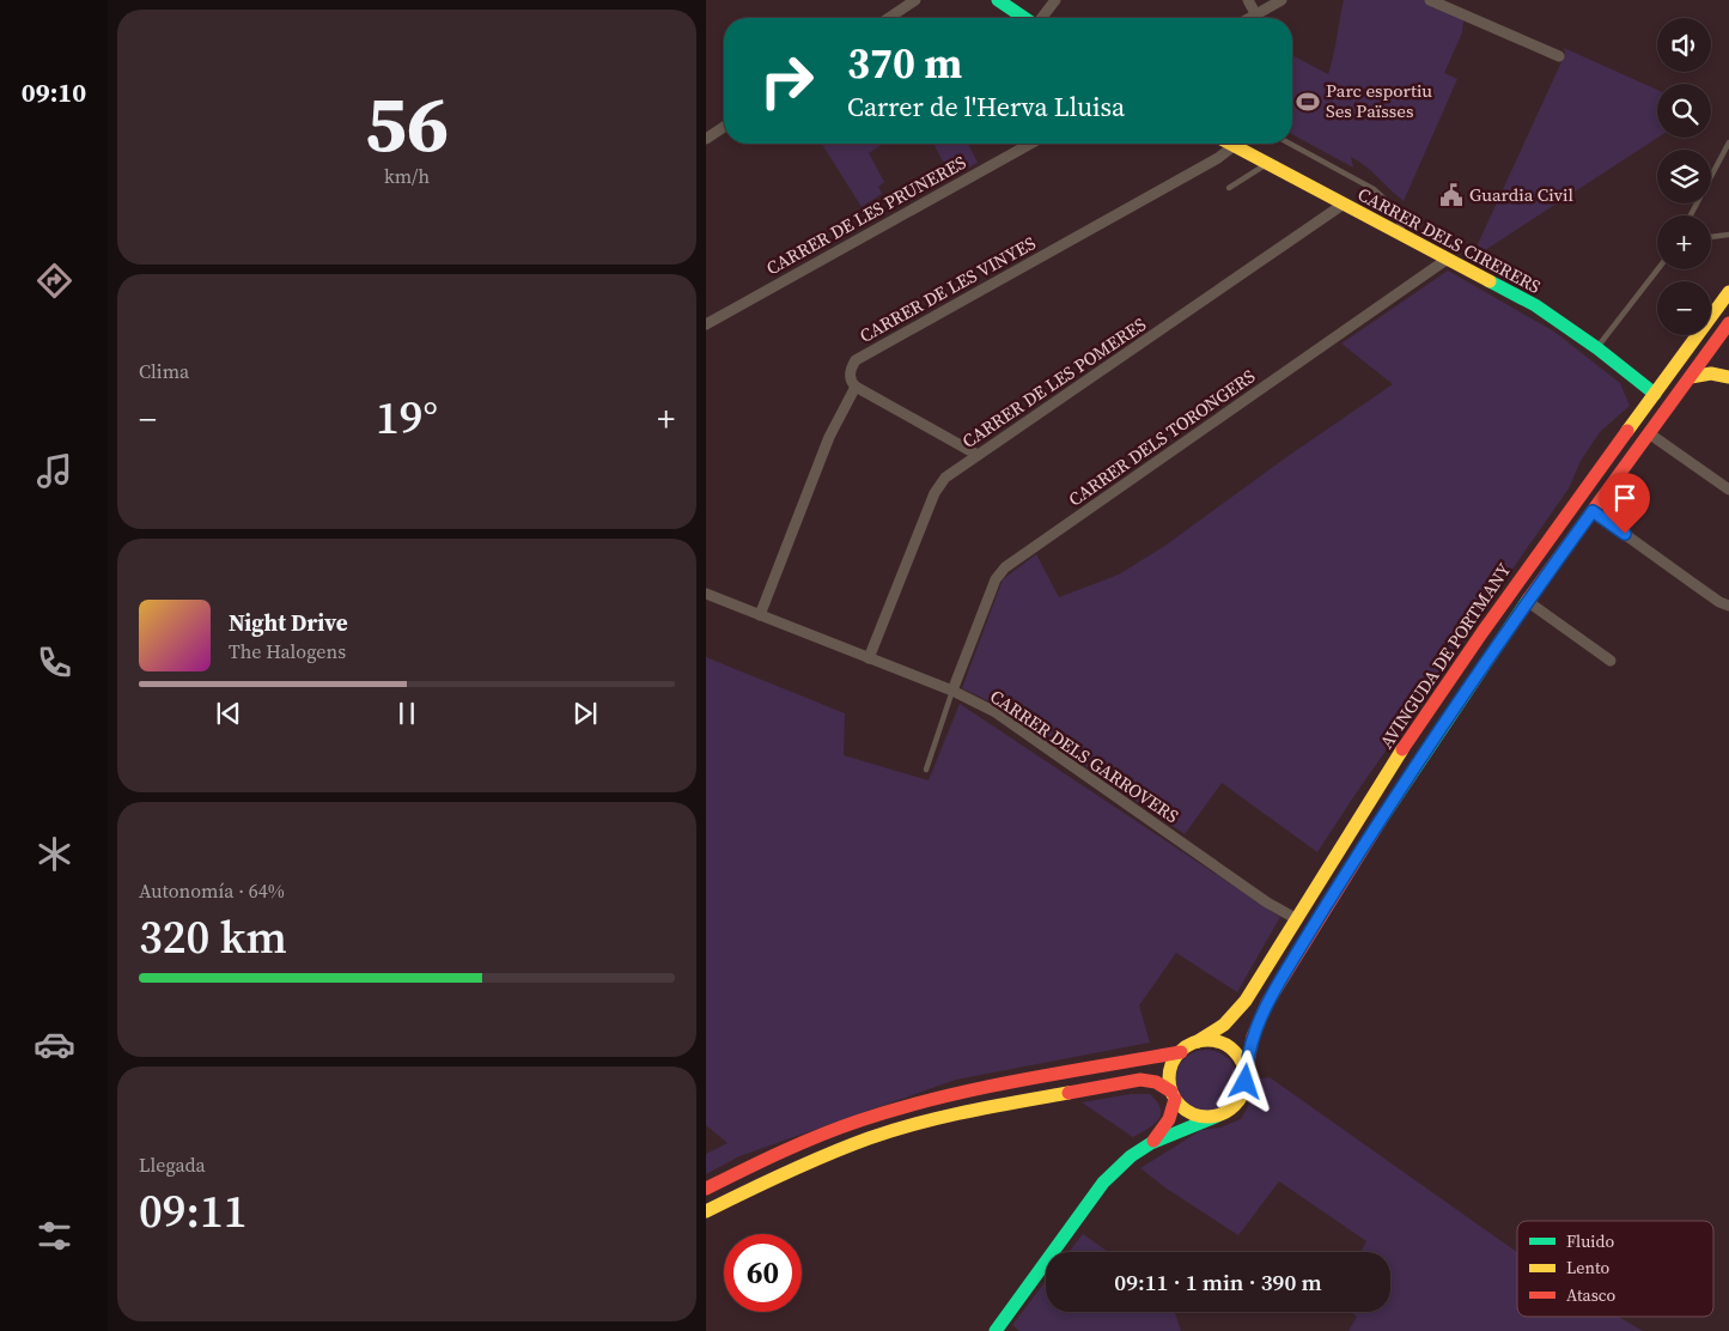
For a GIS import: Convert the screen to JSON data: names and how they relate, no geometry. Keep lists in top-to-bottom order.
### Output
{
  "streets": {
    "main road": ["CARRER DELS CIRERERS", "AVINGUDA DE PORTMANY"],
    "street": [
      "CARRER DE LES PRUNERES",
      "CARRER DE LES VINYES",
      "CARRER DE LES POMERES",
      "CARRER DELS TORONGERS",
      "CARRER DELS GARROVERS"
    ]
  },
  "crossings": [
    ["CARRER DELS CIRERERS", "CARRER DE LES VINYES"],
    ["CARRER DELS CIRERERS", "CARRER DE LES POMERES"],
    ["CARRER DELS CIRERERS", "CARRER DELS TORONGERS"],
    ["CARRER DELS CIRERERS", "AVINGUDA DE PORTMANY"],
    ["CARRER DE LES VINYES", "CARRER DELS GARROVERS"],
    ["CARRER DE LES POMERES", "CARRER DELS GARROVERS"],
    ["CARRER DELS TORONGERS", "CARRER DELS GARROVERS"],
    ["AVINGUDA DE PORTMANY", "CARRER DELS GARROVERS"]
  ],
  "places": {
    "sports": ["Parc esportiu Ses Païsses"],
    "public building": ["Guardia Civil"]
  },
  "legend": ["Fluido", "Lento", "Atasco"],
  "page": {
    "tabs": "09:10",
    "tile": [
      ["56", "km/h"],
      "Clima",
      ["Autonomía · 64%", "320 km"],
      ["Llegada", "09:11"]
    ],
    "map_buttons": ["+", "−"],
    "turn": ["370 m", "Carrer de l'Herva Lluisa"],
    "heat": ["−", "19°", "+"],
    "song": ["Night Drive", "The Halogens"],
    "limit": "60",
    "trip": "09:11 · 1 min · 390 m"
  }
}
